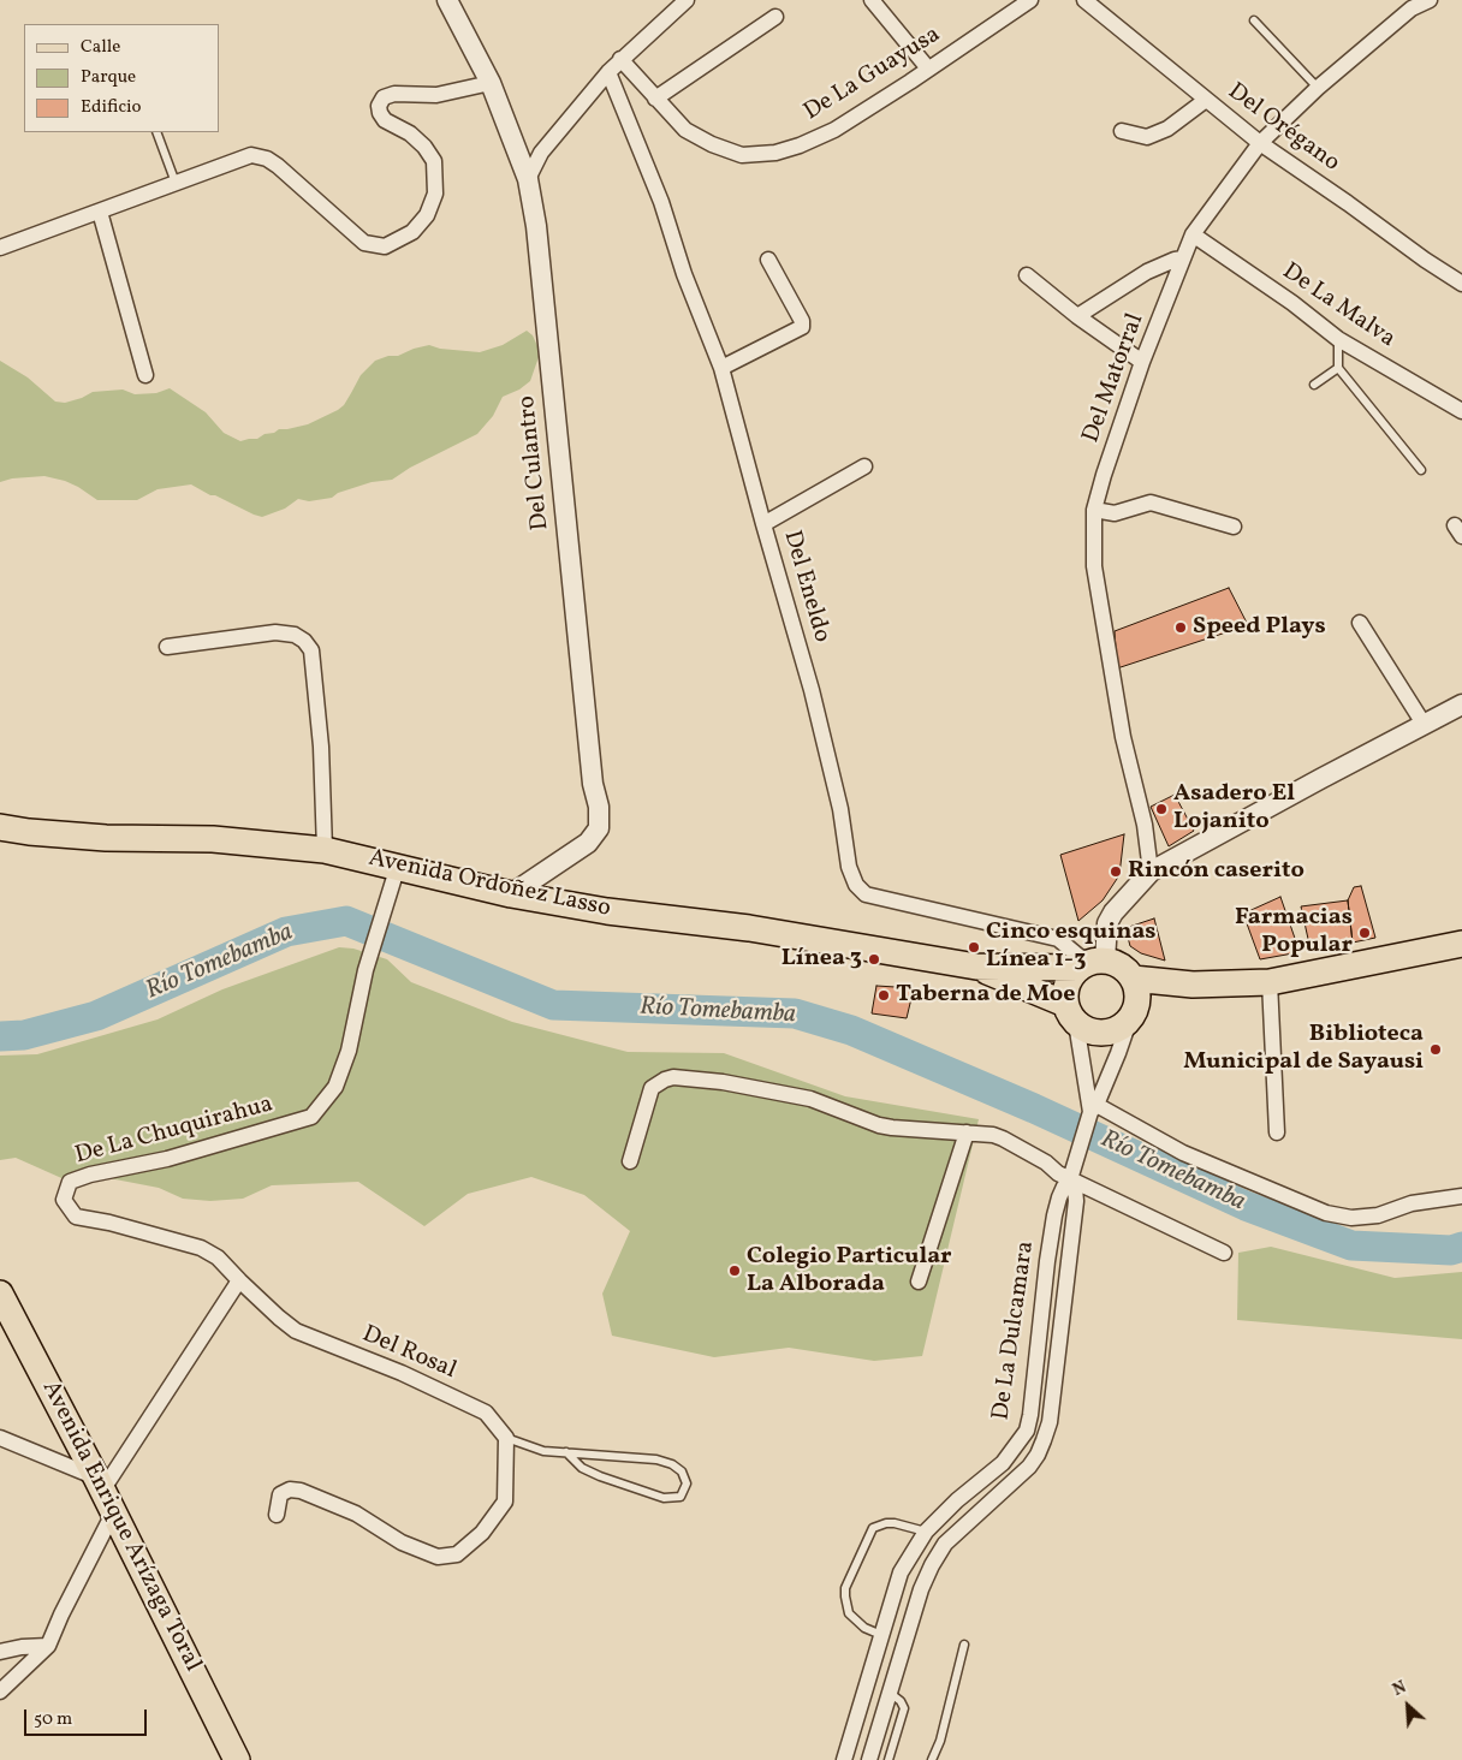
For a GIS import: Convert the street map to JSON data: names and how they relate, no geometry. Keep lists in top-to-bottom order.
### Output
{
  "streets": {
    "main road": ["Avenida Ordoñez Lasso", "Avenida Enrique Arízaga Toral"],
    "street": [
      "De La Guayusa",
      "Del Orégano",
      "De La Malva",
      "Del Matorral",
      "Del Culantro",
      "Del Eneldo",
      "De La Chuquirahua",
      "De La Dulcamara",
      "Del Rosal"
    ]
  },
  "crossings": [
    ["Del Orégano", "Del Matorral"],
    ["De La Malva", "Del Matorral"],
    ["Del Culantro", "Avenida Ordoñez Lasso"],
    ["Del Eneldo", "Avenida Ordoñez Lasso"],
    ["Del Eneldo", "De La Dulcamara"],
    ["Avenida Ordoñez Lasso", "De La Chuquirahua"],
    ["Avenida Ordoñez Lasso", "De La Dulcamara"],
    ["De La Chuquirahua", "Del Rosal"]
  ],
  "water": ["Río Tomebamba"],
  "places": [
    "Speed Plays",
    "Asadero El Lojanito",
    "Rincón caserito",
    "Farmacias Popular",
    "Cinco esquinas Línea 1-3",
    "Línea 3",
    "Taberna de Moe",
    "Biblioteca Municipal de Sayausi",
    "Colegio Particular La Alborada"
  ],
  "legend": ["Calle", "Parque", "Edificio"],
  "scale_bar": "50 m",
  "north": "top left"
}
